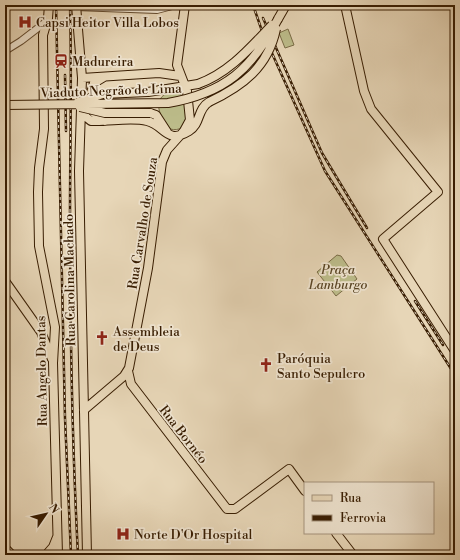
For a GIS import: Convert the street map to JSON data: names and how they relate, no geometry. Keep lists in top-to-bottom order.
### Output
{
  "streets": {
    "main road": [
      "Viaduto Negrão de Lima",
      "Rua Carvalho de Souza",
      "Rua Carolina Machado",
      "Rua Angelo Dantas",
      "Rua Bornéo"
    ]
  },
  "crossings": [
    ["Rua Carvalho de Souza", "Rua Bornéo"]
  ],
  "parks": ["Praça Lamburgo"],
  "places": {
    "hospital": ["Capsi Heitor Villa Lobos", "Norte D'Or Hospital"],
    "station": ["Madureira"],
    "church": ["Assembleia de Deus", "Paróquia Santo Sepulcro"]
  },
  "legend": ["Rua", "Ferrovia"],
  "north": "top right"
}
